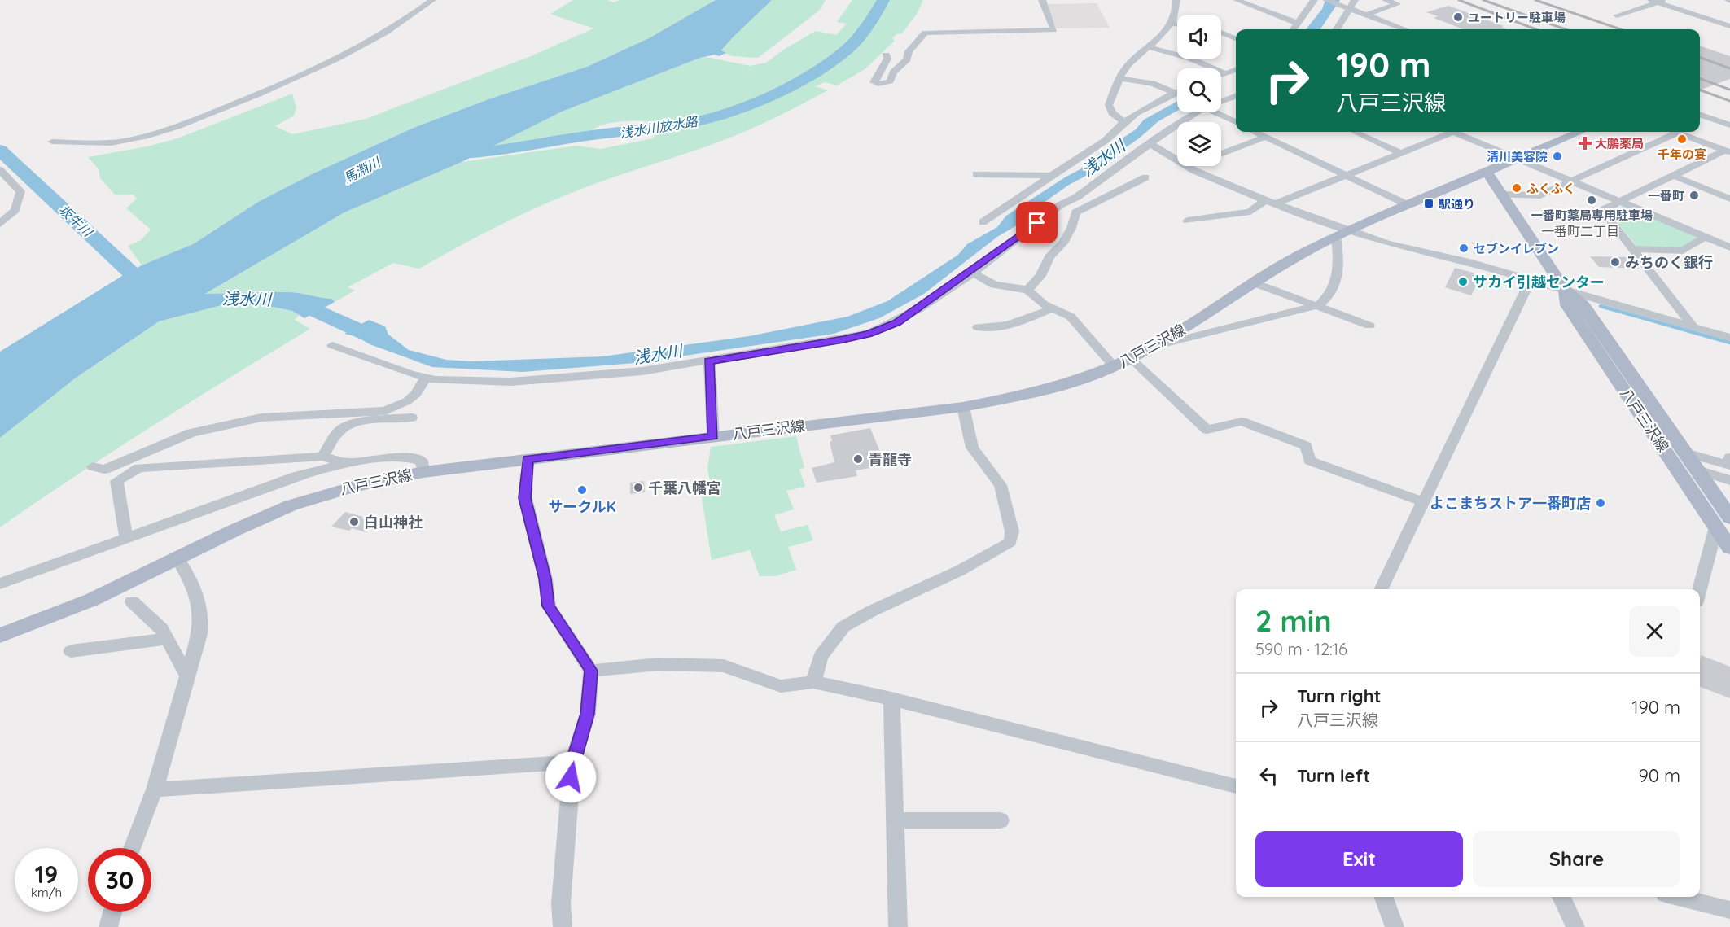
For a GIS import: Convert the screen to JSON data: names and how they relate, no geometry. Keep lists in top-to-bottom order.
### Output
{
  "streets": {
    "main road": ["八戸三沢線"]
  },
  "districts": ["一番町二丁目"],
  "water": [
    "浅水川放水路",
    "浅水川",
    "馬淵川",
    "坂牛川"
  ],
  "places": {
    "other": [
      "ユートリー駐車場",
      "千年の宴",
      "清川美容院",
      "ふくふく",
      "一番町",
      "一番町薬局専用駐車場",
      "セブンイレブン",
      "みちのく銀行",
      "サカイ引越センター",
      "青龍寺",
      "千葉八幡宮",
      "サークルK",
      "よこまちストア一番町店",
      "白山神社"
    ],
    "health": ["大鵬薬局"],
    "transit": ["駅通り"]
  },
  "page": {
    "turn": ["190 m", "八戸三沢線"],
    "heading": ["2 min", "590 m · 12:16"],
    "list": [
      {
        "name": "Turn right",
        "note": "八戸三沢線",
        "value": "190 m"
      },
      {
        "name": "Turn left",
        "value": "90 m"
      }
    ],
    "buttons": ["Exit", "Share"],
    "speed": "19 km/h",
    "limit": "30"
  }
}
